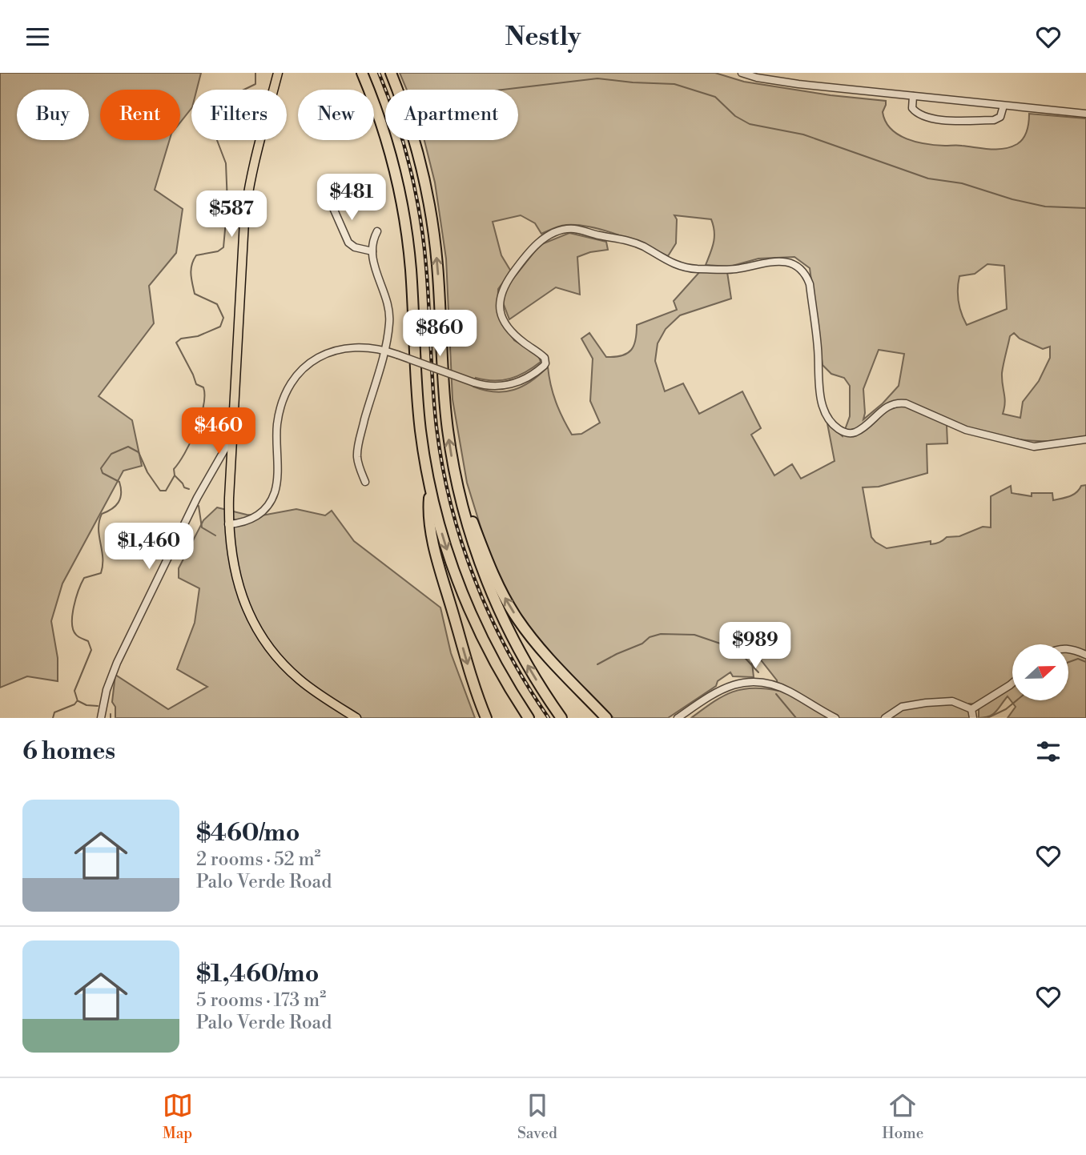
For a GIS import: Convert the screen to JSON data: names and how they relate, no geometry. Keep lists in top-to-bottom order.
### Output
{
  "north": "right",
  "page": {
    "header": "Nestly",
    "chip": [
      "Buy",
      "Rent",
      "Filters",
      "New",
      "Apartment"
    ],
    "price": [
      "$481",
      "$587",
      "$860",
      "$460",
      "$1,460",
      "$989"
    ],
    "heading": "6 homes",
    "list": [
      {
        "name": "$460/mo",
        "note": "2 rooms · 52 m² · Palo Verde Road"
      },
      {
        "name": "$1,460/mo",
        "note": "5 rooms · 173 m² · Palo Verde Road"
      }
    ],
    "tabs": ["Map", "Saved", "Home"]
  }
}
